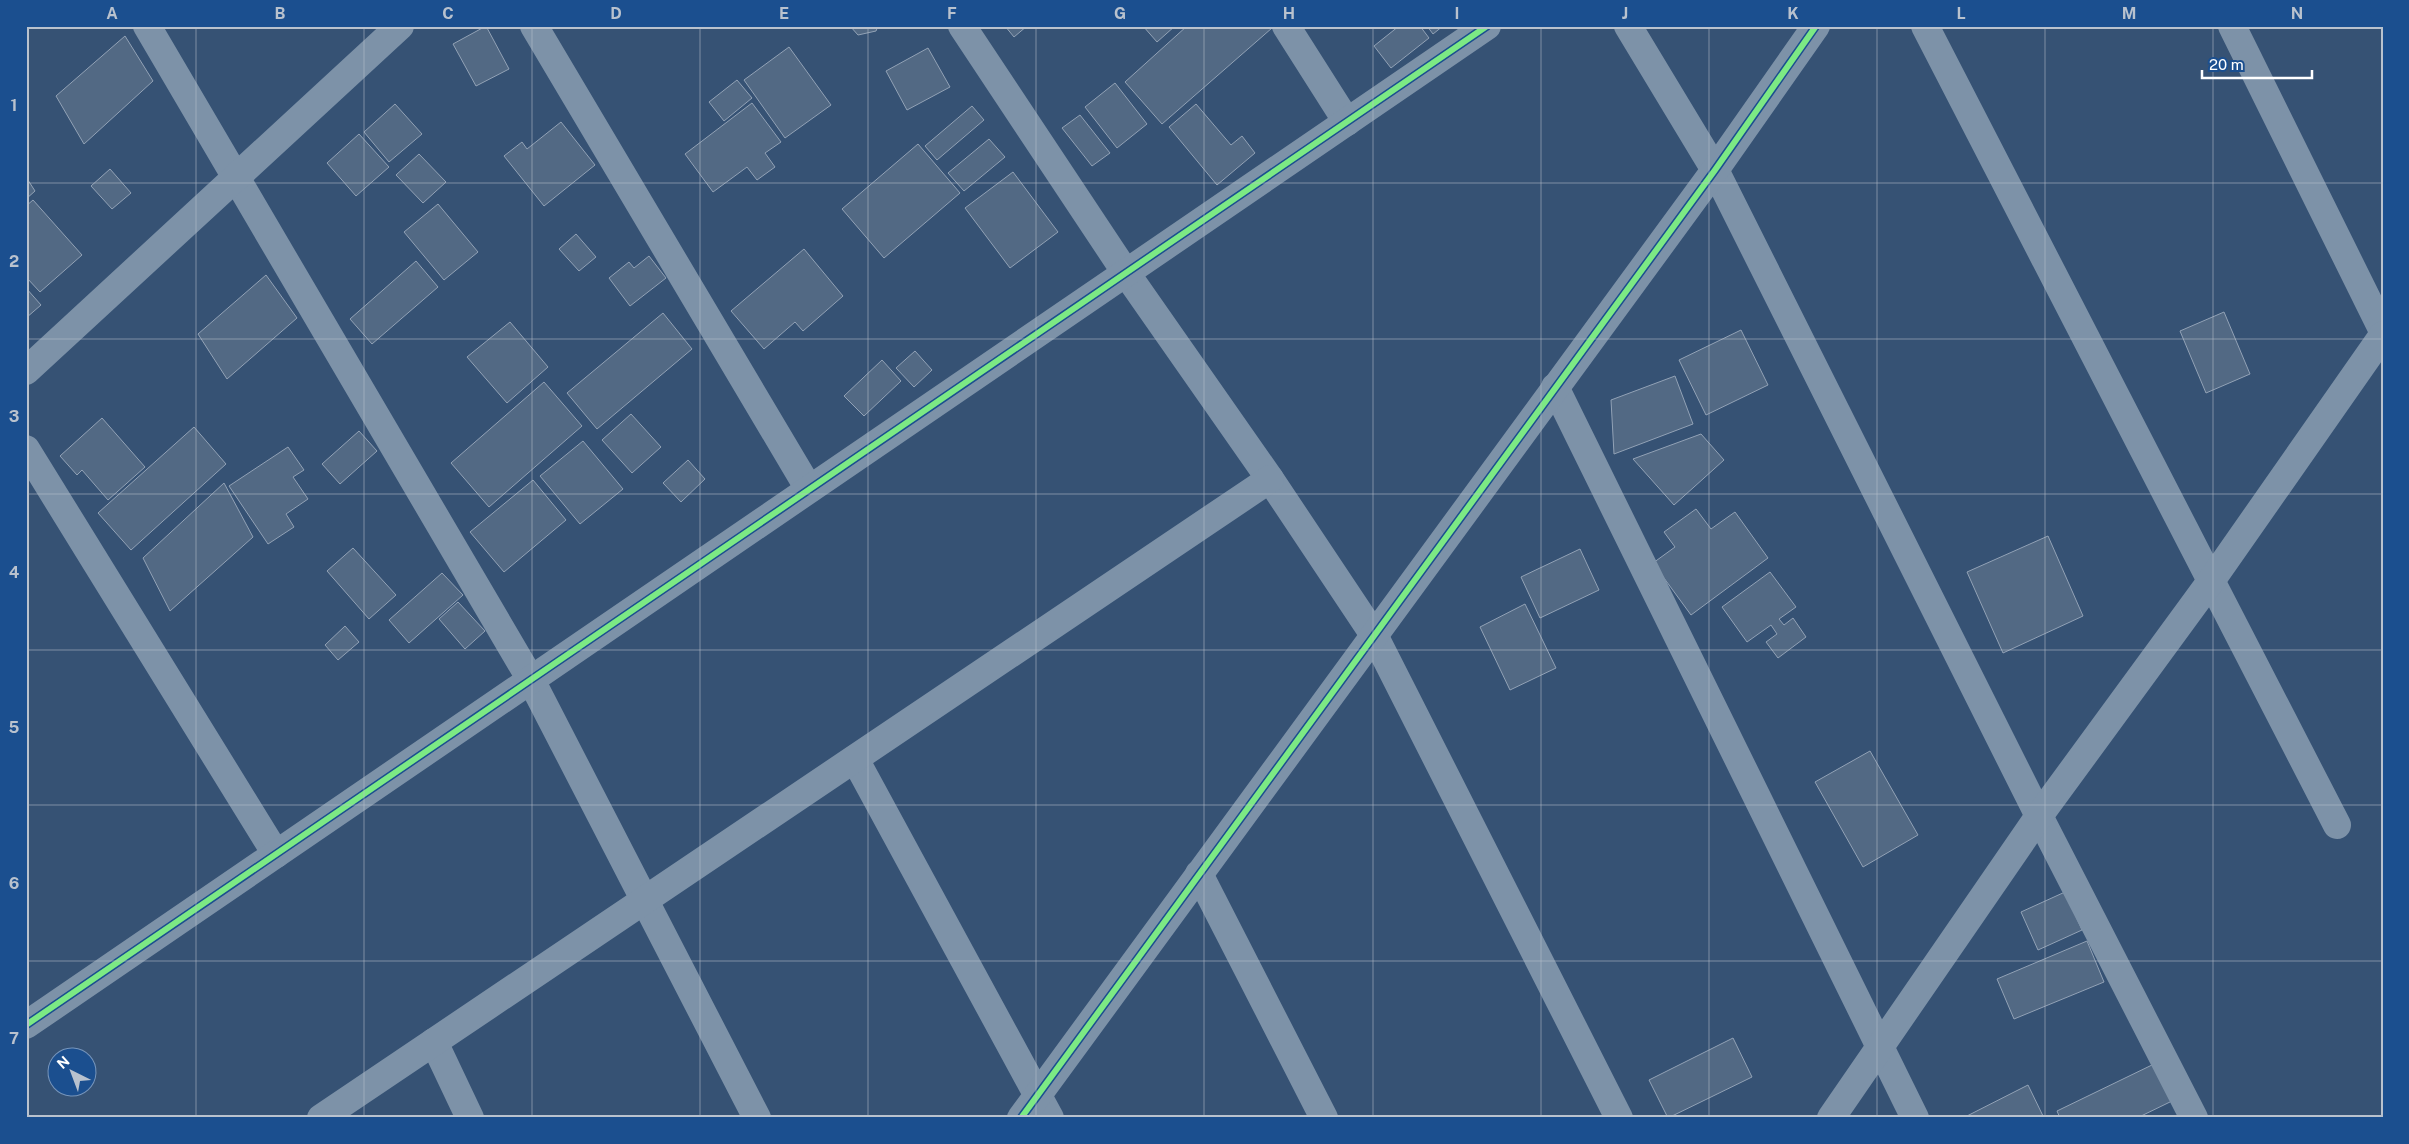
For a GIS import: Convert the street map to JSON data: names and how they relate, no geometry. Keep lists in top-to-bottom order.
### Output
{
  "scale_bar": "20 m",
  "north": "top left",
  "grid": {
    "columns": [
      "A",
      "B",
      "C",
      "D",
      "E",
      "F",
      "G",
      "H",
      "I",
      "J",
      "K",
      "L",
      "M",
      "N"
    ],
    "rows": [
      "1",
      "2",
      "3",
      "4",
      "5",
      "6",
      "7"
    ]
  }
}
